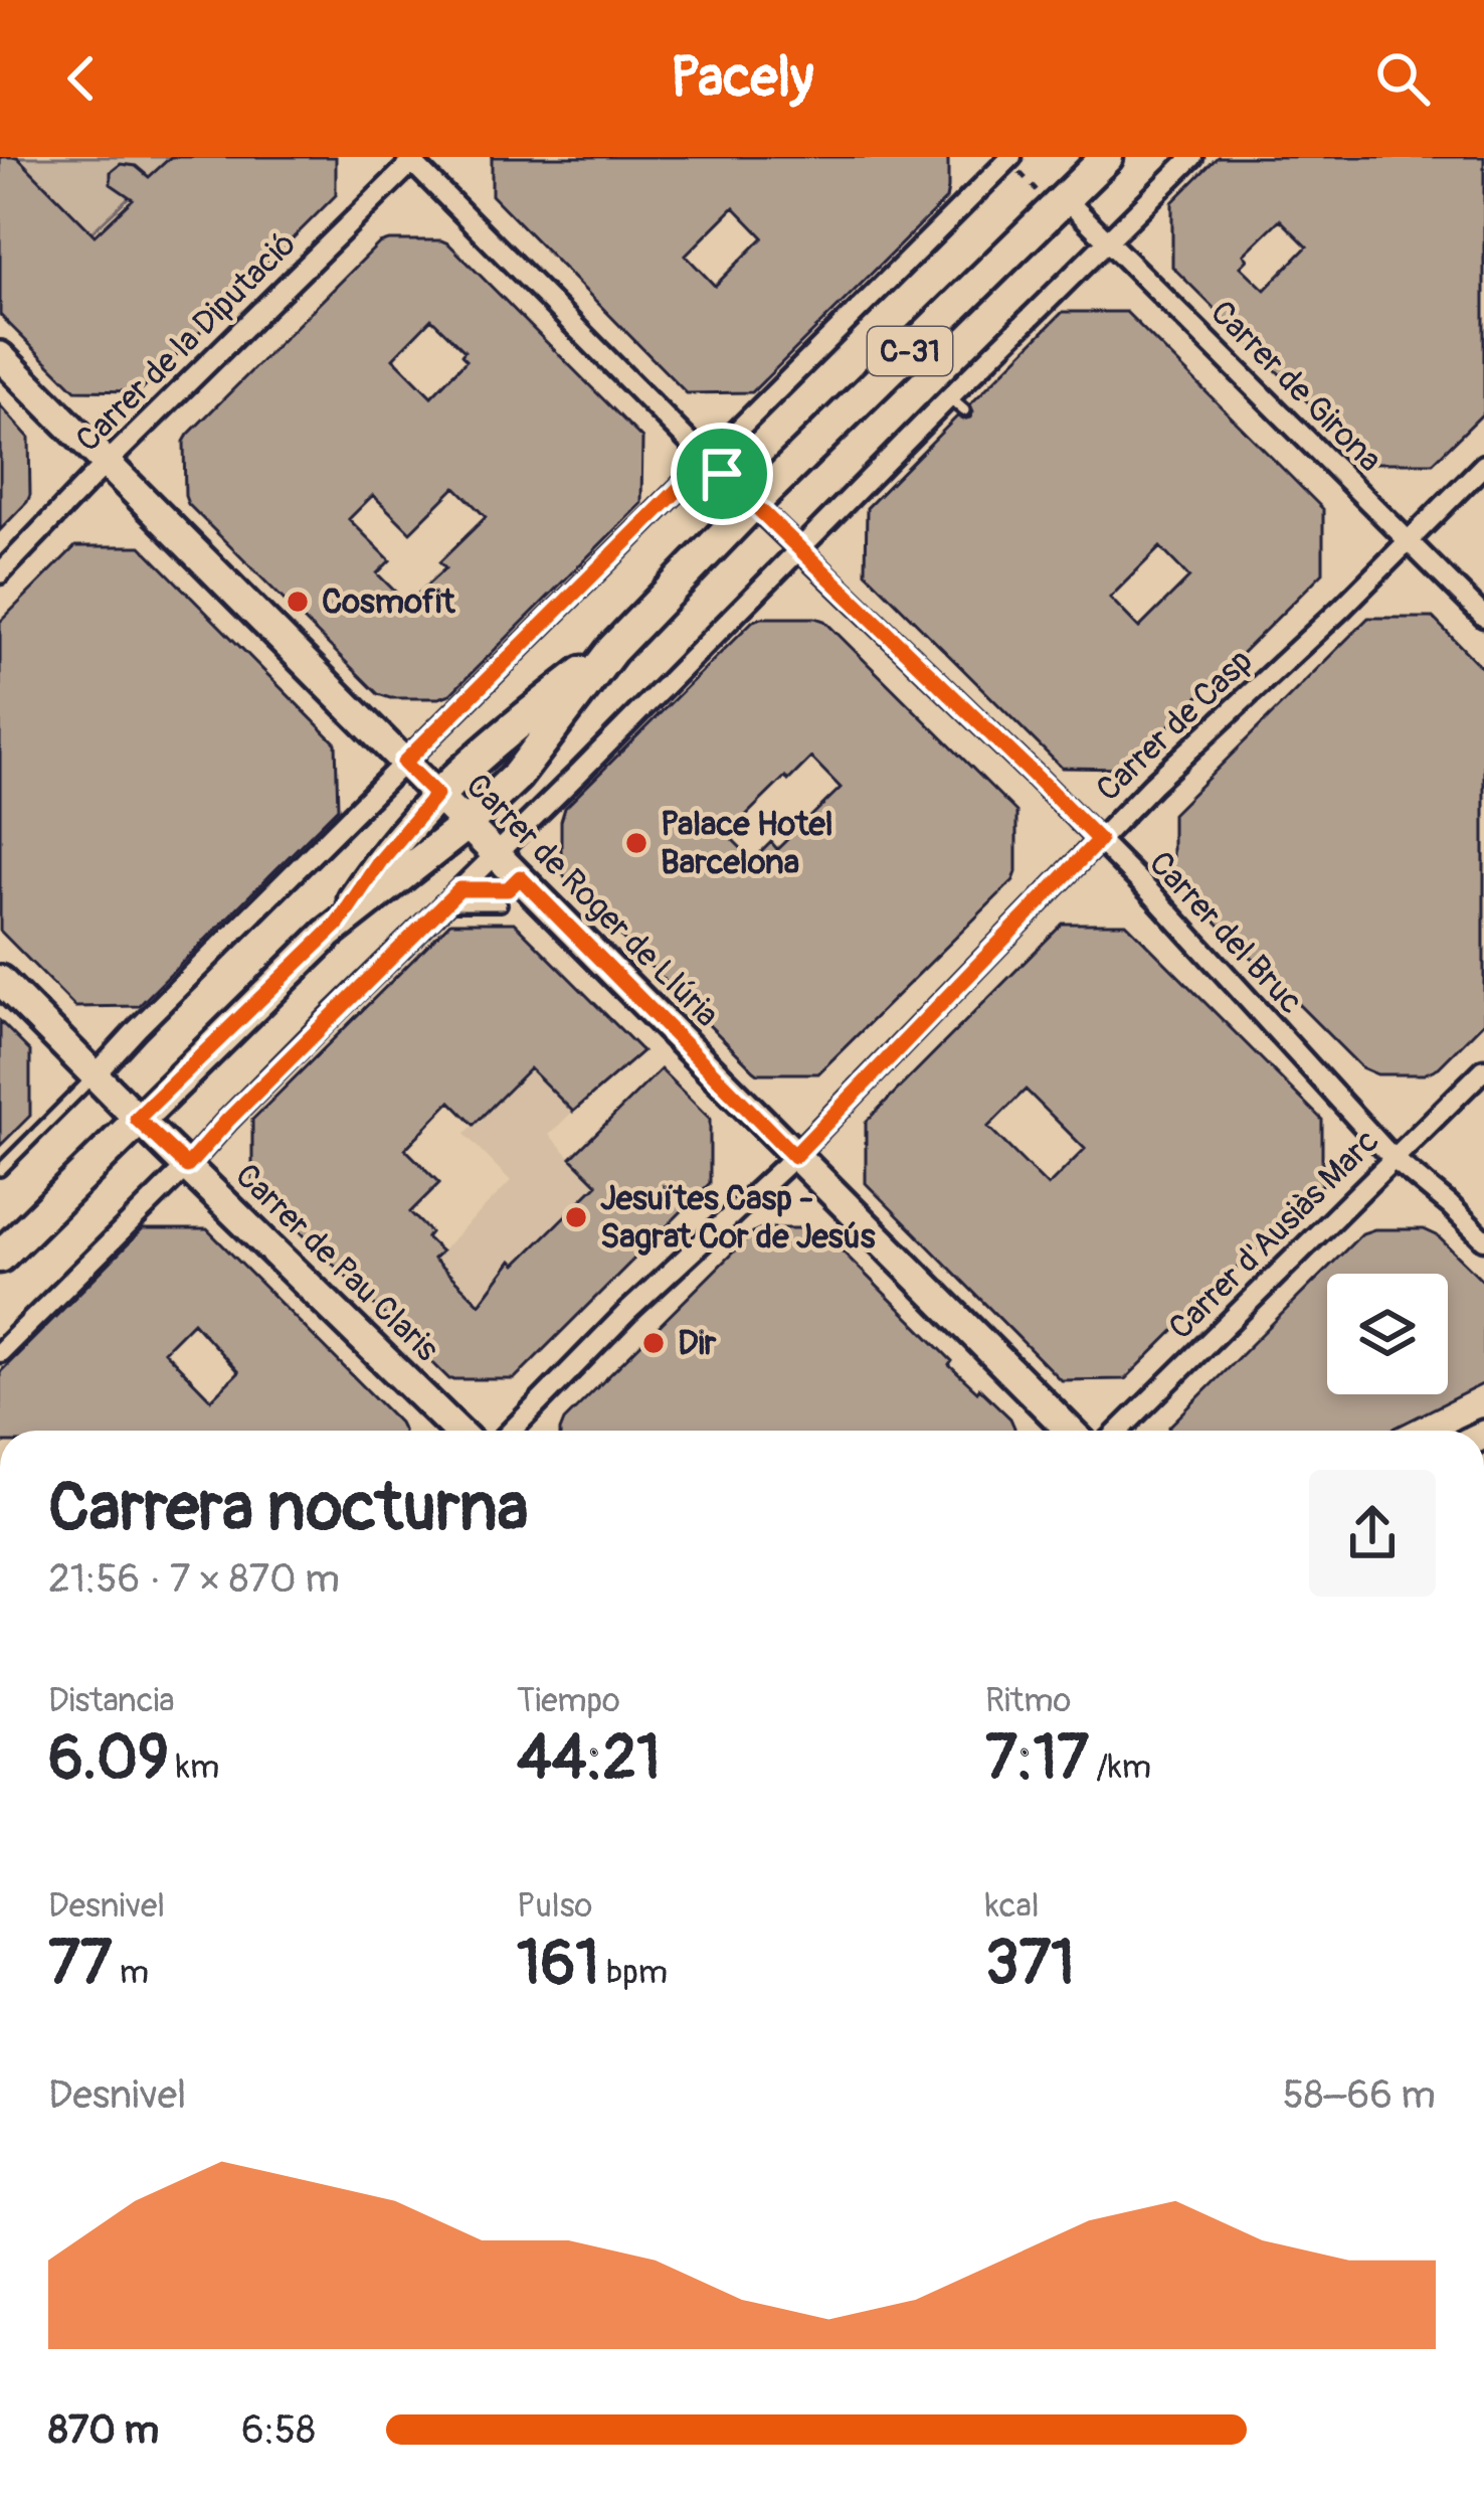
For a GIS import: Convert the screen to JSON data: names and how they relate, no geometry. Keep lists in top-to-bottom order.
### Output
{
  "streets": {
    "main road": ["C-31", "Carrer de Roger de Llúria", "Carrer de Pau Claris"],
    "street": [
      "Carrer de la Diputació",
      "Carrer de Girona",
      "Carrer de Casp",
      "Carrer del Bruc",
      "Carrer d'Ausiàs Marc"
    ]
  },
  "crossings": [
    ["Carrer de la Diputació", "Carrer de Roger de Llúria"],
    ["Carrer de la Diputació", "Carrer del Bruc"],
    ["C-31", "Carrer de Girona"],
    ["C-31", "Carrer de Roger de Llúria"],
    ["C-31", "Carrer del Bruc"],
    ["C-31", "Carrer de Pau Claris"],
    ["Carrer de Girona", "Carrer de Casp"],
    ["Carrer de Casp", "Carrer de Roger de Llúria"],
    ["Carrer de Casp", "Carrer del Bruc"],
    ["Carrer del Bruc", "Carrer d'Ausiàs Marc"]
  ],
  "places": [
    "Cosmofit",
    "Palace Hotel Barcelona",
    "Jesuïtes Casp - Sagrat Cor de Jesús",
    "Dir"
  ],
  "page": {
    "header": "Pacely",
    "heading": ["Carrera nocturna", "21:56 · 7 × 870 m"],
    "stats": [
      ["Distancia", "6.09 km"],
      ["Tiempo", "44:21"],
      ["Ritmo", "7:17 /km"],
      ["Desnivel", "77 m"],
      ["Pulso", "161 bpm"],
      ["kcal", "371"]
    ],
    "chart": ["Desnivel", "58–66 m"],
    "list": [
      {
        "name": "870 m",
        "note": "6:58"
      }
    ]
  }
}
